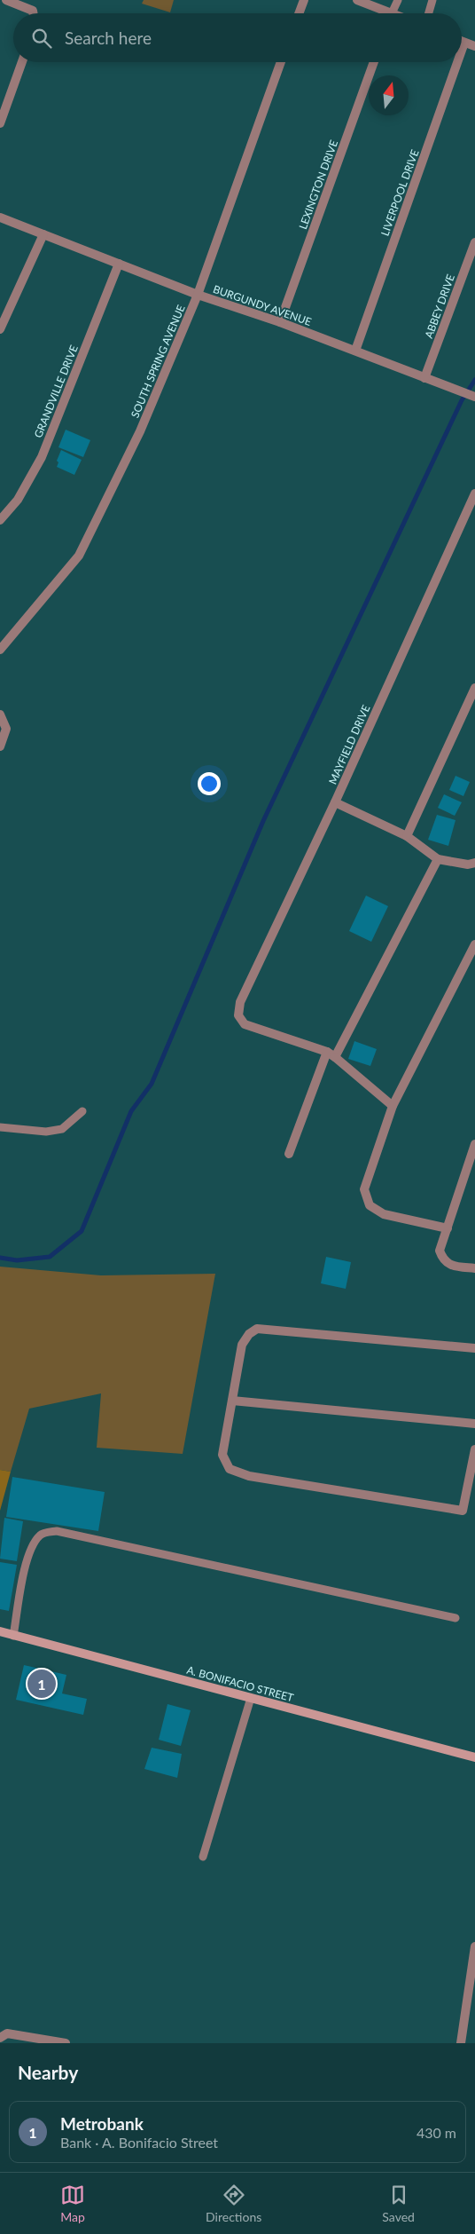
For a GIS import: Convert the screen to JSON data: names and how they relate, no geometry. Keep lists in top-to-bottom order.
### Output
{
  "streets": {
    "main road": ["A. BONIFACIO STREET"],
    "street": [
      "LEXINGTON DRIVE",
      "LIVERPOOL DRIVE",
      "BURGUNDY AVENUE",
      "ABBEY DRIVE",
      "SOUTH SPRING AVENUE",
      "GRANDVILLE DRIVE",
      "MAYFIELD DRIVE"
    ]
  },
  "crossings": [
    ["LEXINGTON DRIVE", "BURGUNDY AVENUE"],
    ["LIVERPOOL DRIVE", "BURGUNDY AVENUE"],
    ["BURGUNDY AVENUE", "ABBEY DRIVE"],
    ["BURGUNDY AVENUE", "SOUTH SPRING AVENUE"],
    ["BURGUNDY AVENUE", "GRANDVILLE DRIVE"]
  ],
  "north": "top",
  "page": {
    "search": "Search here",
    "pins": "1",
    "heading": "Nearby",
    "list": [
      {
        "mark": "1",
        "name": "Metrobank",
        "note": "Bank · A. Bonifacio Street",
        "value": "430 m"
      }
    ],
    "nav": ["Map", "Directions", "Saved"]
  }
}
